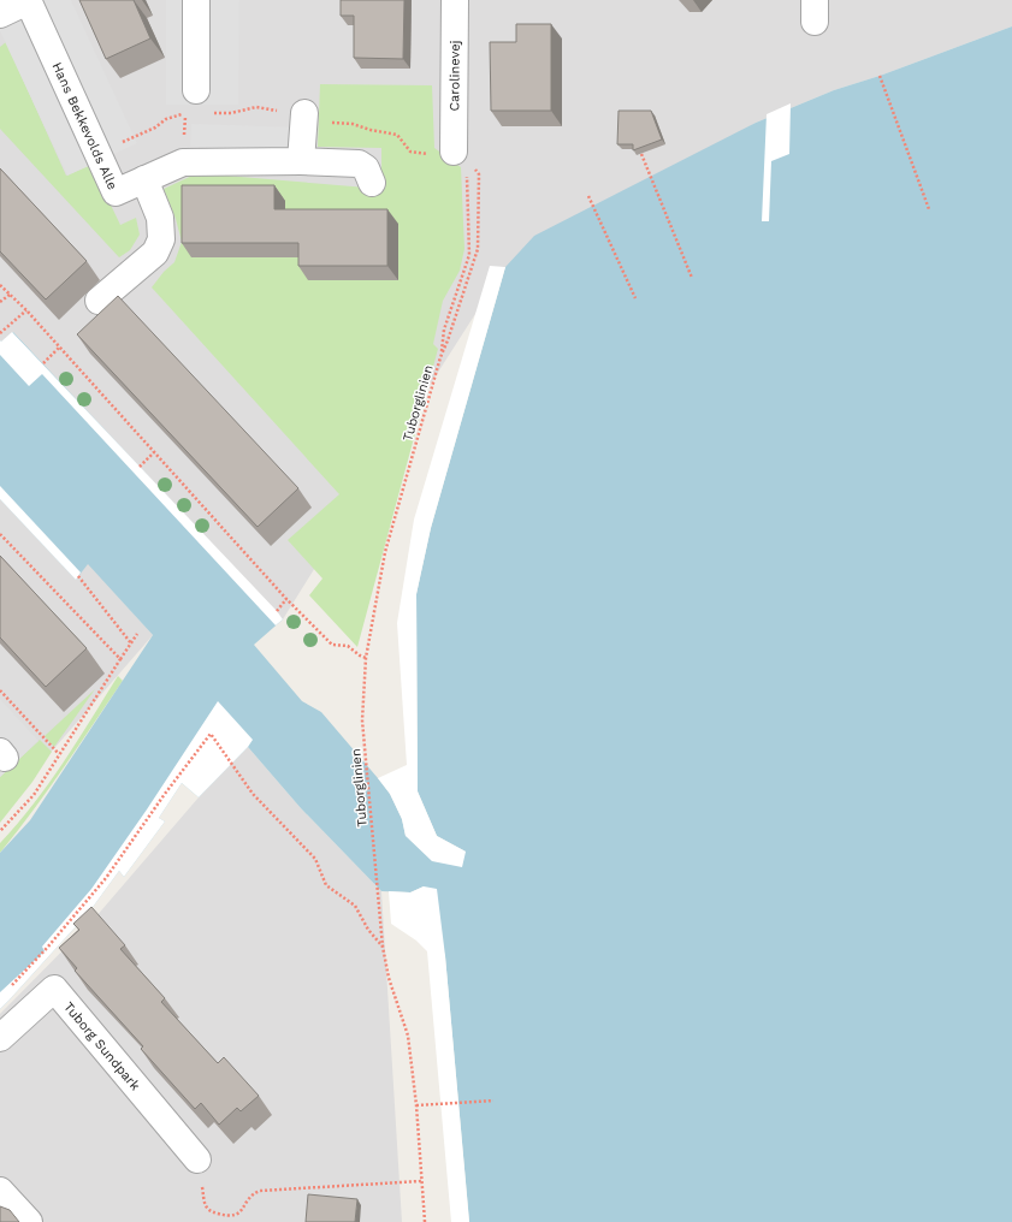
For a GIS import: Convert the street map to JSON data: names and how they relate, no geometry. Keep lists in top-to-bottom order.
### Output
{
  "streets": {
    "street": ["Carolinevej", "Hans Bekkevolds Alle", "Tuborg Sundpark"],
    "path": ["Tuborglinien"]
  },
  "crossings": [
    ["Carolinevej", "Tuborglinien"]
  ]
}
